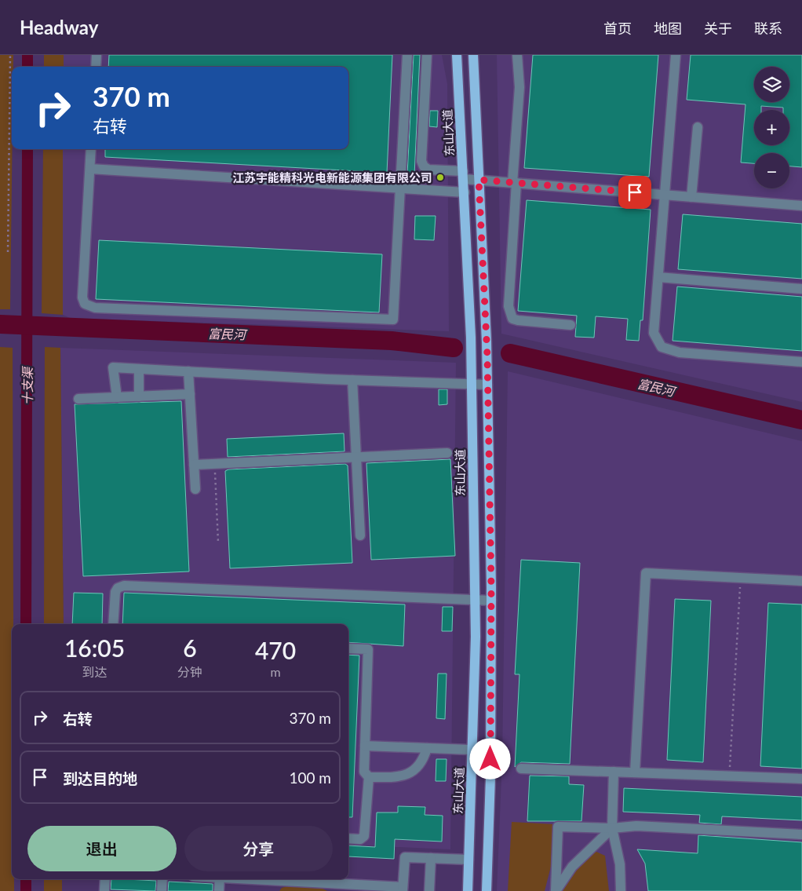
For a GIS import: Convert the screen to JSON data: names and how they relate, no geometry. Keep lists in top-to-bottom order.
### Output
{
  "streets": {
    "main road": ["东山大道"]
  },
  "water": ["富民河", "十支渠"],
  "places": ["江苏宇能精科光电新能源集团有限公司"],
  "page": {
    "header": "Headway",
    "nav": [
      "首页",
      "地图",
      "关于",
      "联系"
    ],
    "map_buttons": ["+", "−"],
    "turn": ["370 m", "右转"],
    "eta": [
      "16:05",
      "到达",
      "6",
      "分钟",
      "470",
      "m"
    ],
    "list": [
      {
        "name": "右转",
        "value": "370 m"
      },
      {
        "name": "到达目的地",
        "value": "100 m"
      }
    ],
    "buttons": ["退出", "分享"]
  }
}
